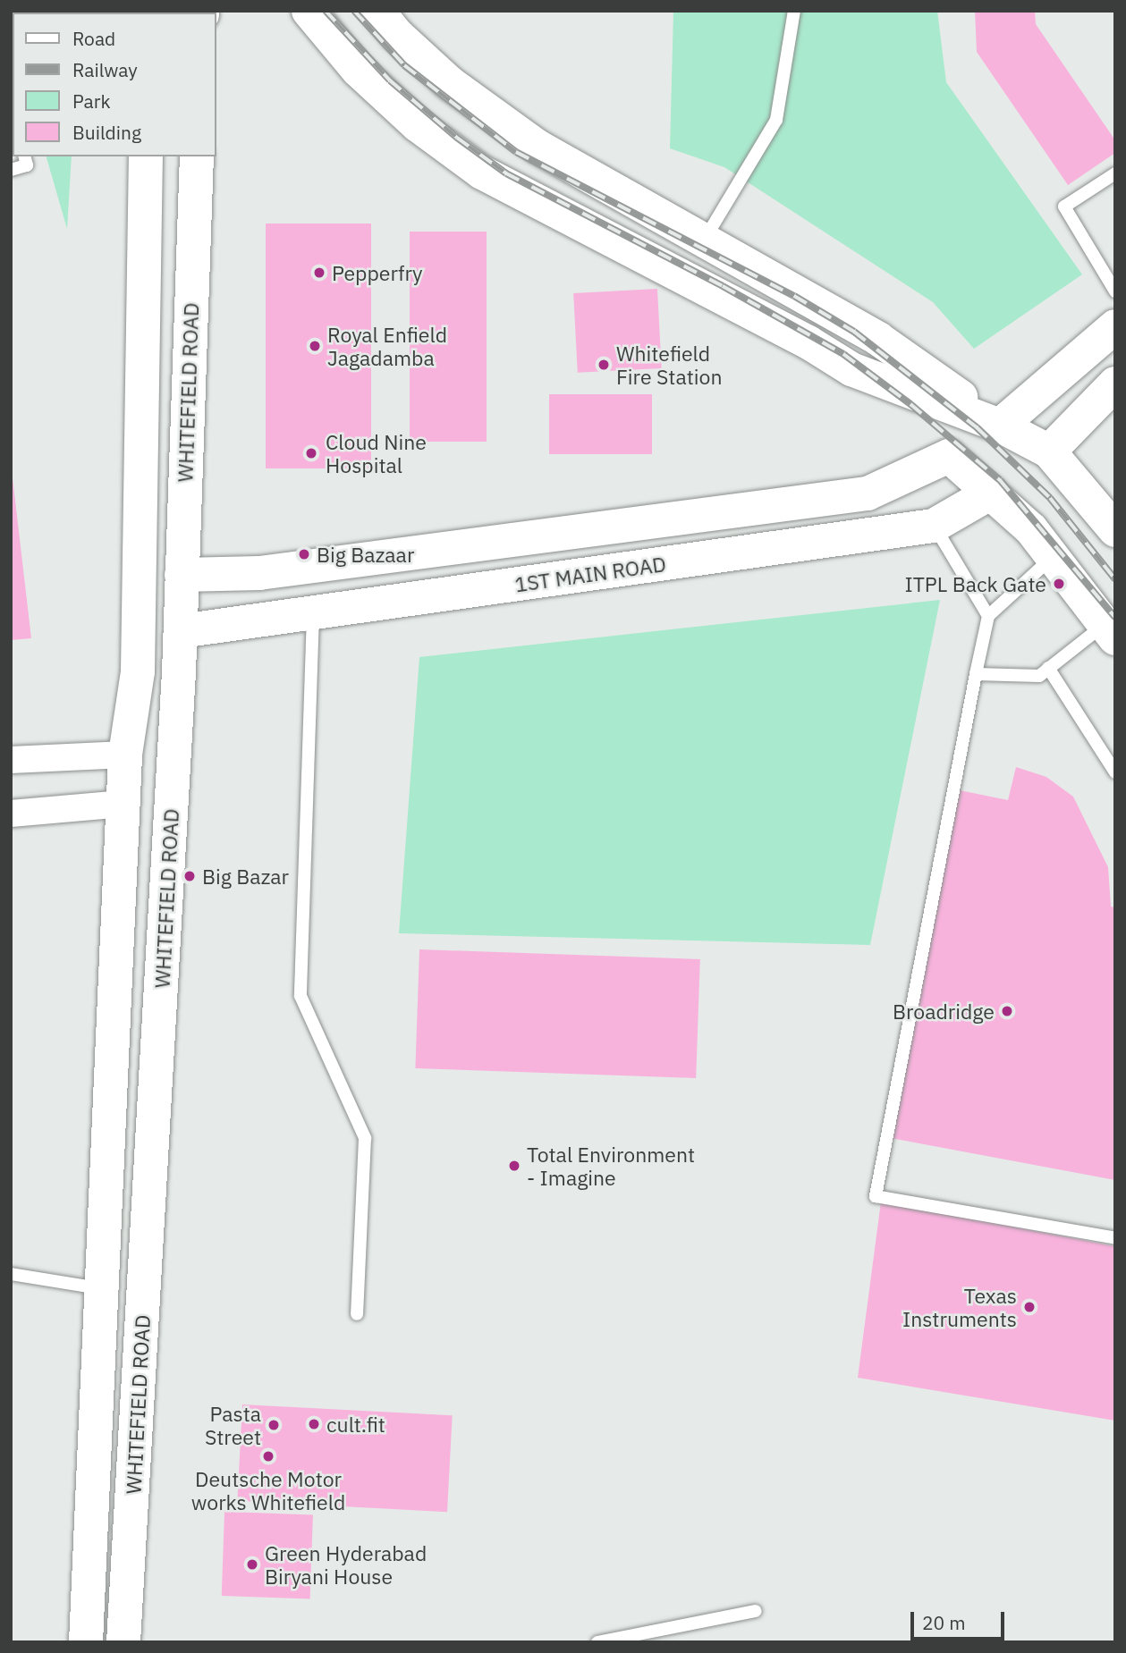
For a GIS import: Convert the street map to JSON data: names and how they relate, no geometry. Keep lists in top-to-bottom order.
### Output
{
  "streets": {
    "main road": ["WHITEFIELD ROAD", "1ST MAIN ROAD"]
  },
  "crossings": [
    ["WHITEFIELD ROAD", "1ST MAIN ROAD"]
  ],
  "places": [
    "Pepperfry",
    "Royal Enfield Jagadamba",
    "Whitefield Fire Station",
    "Cloud Nine Hospital",
    "Big Bazaar",
    "ITPL Back Gate",
    "Big Bazar",
    "Broadridge",
    "Total Environment - Imagine",
    "Texas Instruments",
    "cult.fit",
    "Pasta Street",
    "Deutsche Motor works Whitefield",
    "Green Hyderabad Biryani House"
  ],
  "legend": [
    "Road",
    "Railway",
    "Park",
    "Building"
  ],
  "scale_bar": "20 m"
}
